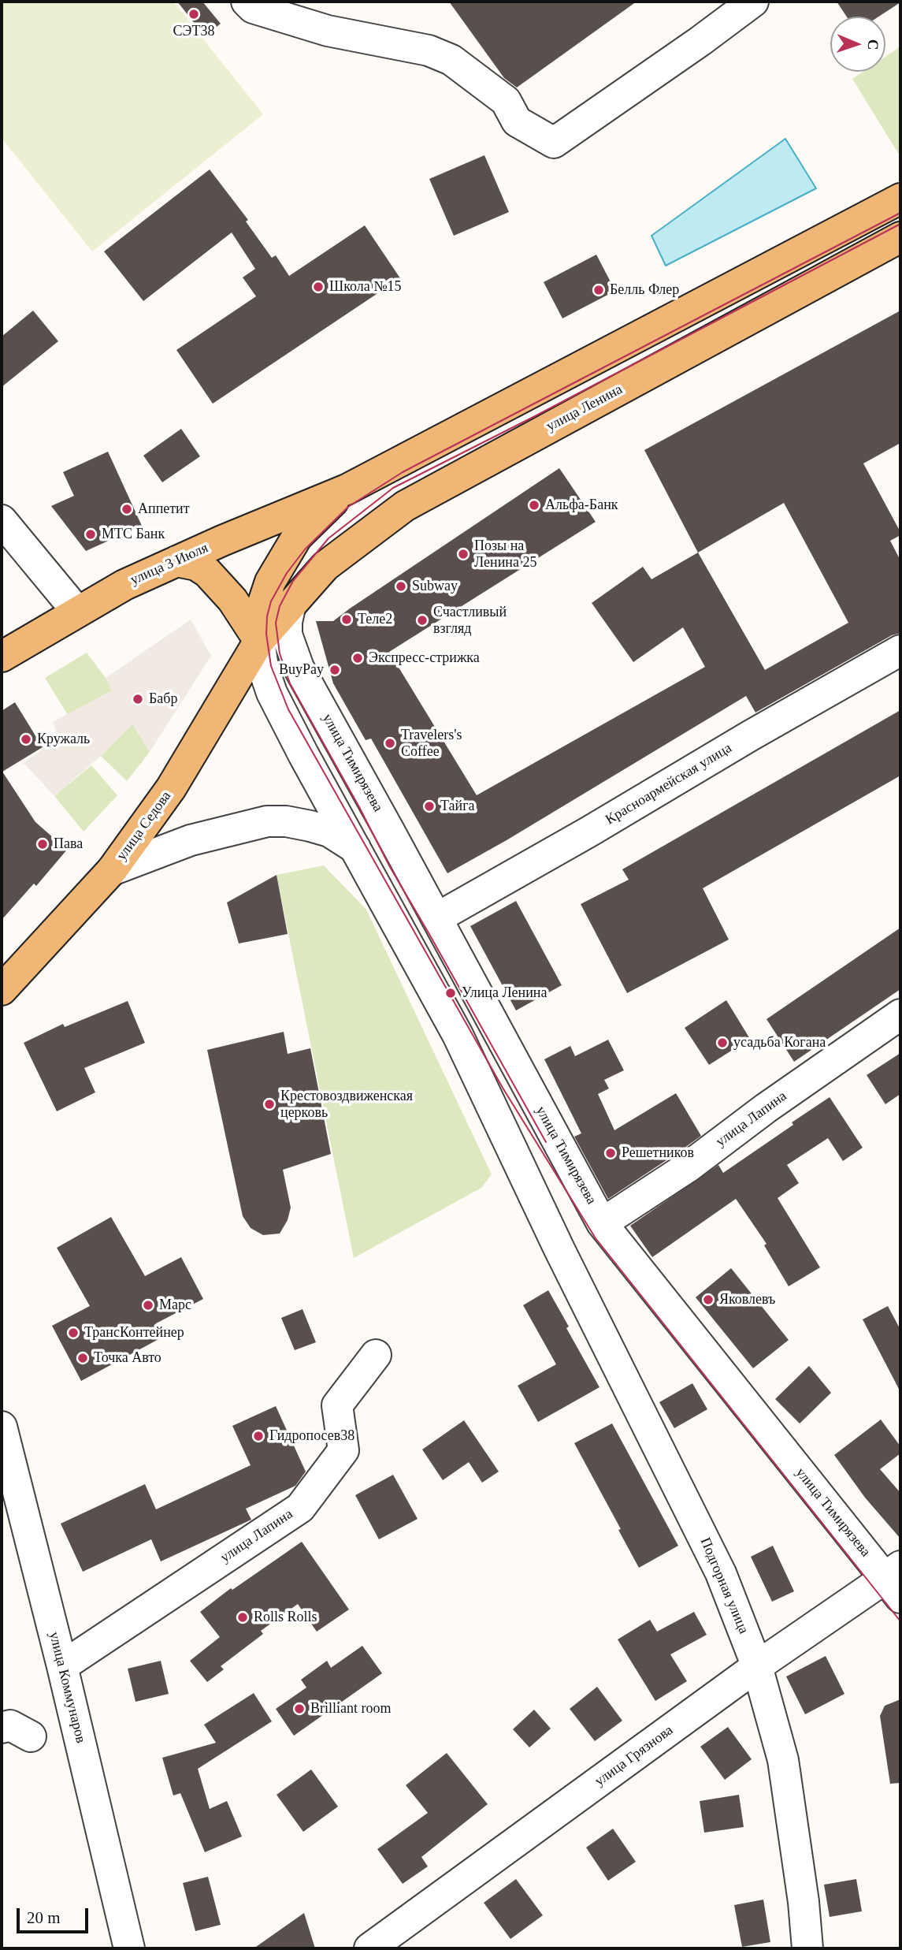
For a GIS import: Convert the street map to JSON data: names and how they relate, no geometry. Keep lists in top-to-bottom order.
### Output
{
  "streets": {
    "main road": ["улица Ленина", "улица 3 Июля", "улица Седова"],
    "street": [
      "улица Тимирязева",
      "Красноармейская улица",
      "улица Лапина",
      "Подгорная улица",
      "улица Коммунаров",
      "улица Грязнова"
    ]
  },
  "crossings": [
    ["улица Ленина", "улица Седова"],
    ["улица Тимирязева", "Красноармейская улица"],
    ["улица Тимирязева", "улица Лапина"],
    ["улица Тимирязева", "улица Грязнова"],
    ["улица Лапина", "улица Коммунаров"],
    ["Подгорная улица", "улица Грязнова"]
  ],
  "places": [
    "СЭТ38",
    "Школа №15",
    "Белль Флер",
    "Альфа-Банк",
    "Аппетит",
    "МТС Банк",
    "Позы на Ленина 25",
    "Subway",
    "Теле2",
    "Счастливый взгляд",
    "Экспресс-стрижка",
    "BuyPay",
    "Бабр",
    "Кружаль",
    "Travelers's Coffee",
    "Тайга",
    "Пава",
    "Улица Ленина",
    "усадьба Когана",
    "Крестовоздвиженская церковь",
    "Решетников",
    "Яковлевъ",
    "Марс",
    "ТрансКонтейнер",
    "Точка Авто",
    "Гидропосев38",
    "Rolls Rolls",
    "Brilliant room"
  ],
  "scale_bar": "20 m",
  "north": "right"
}
